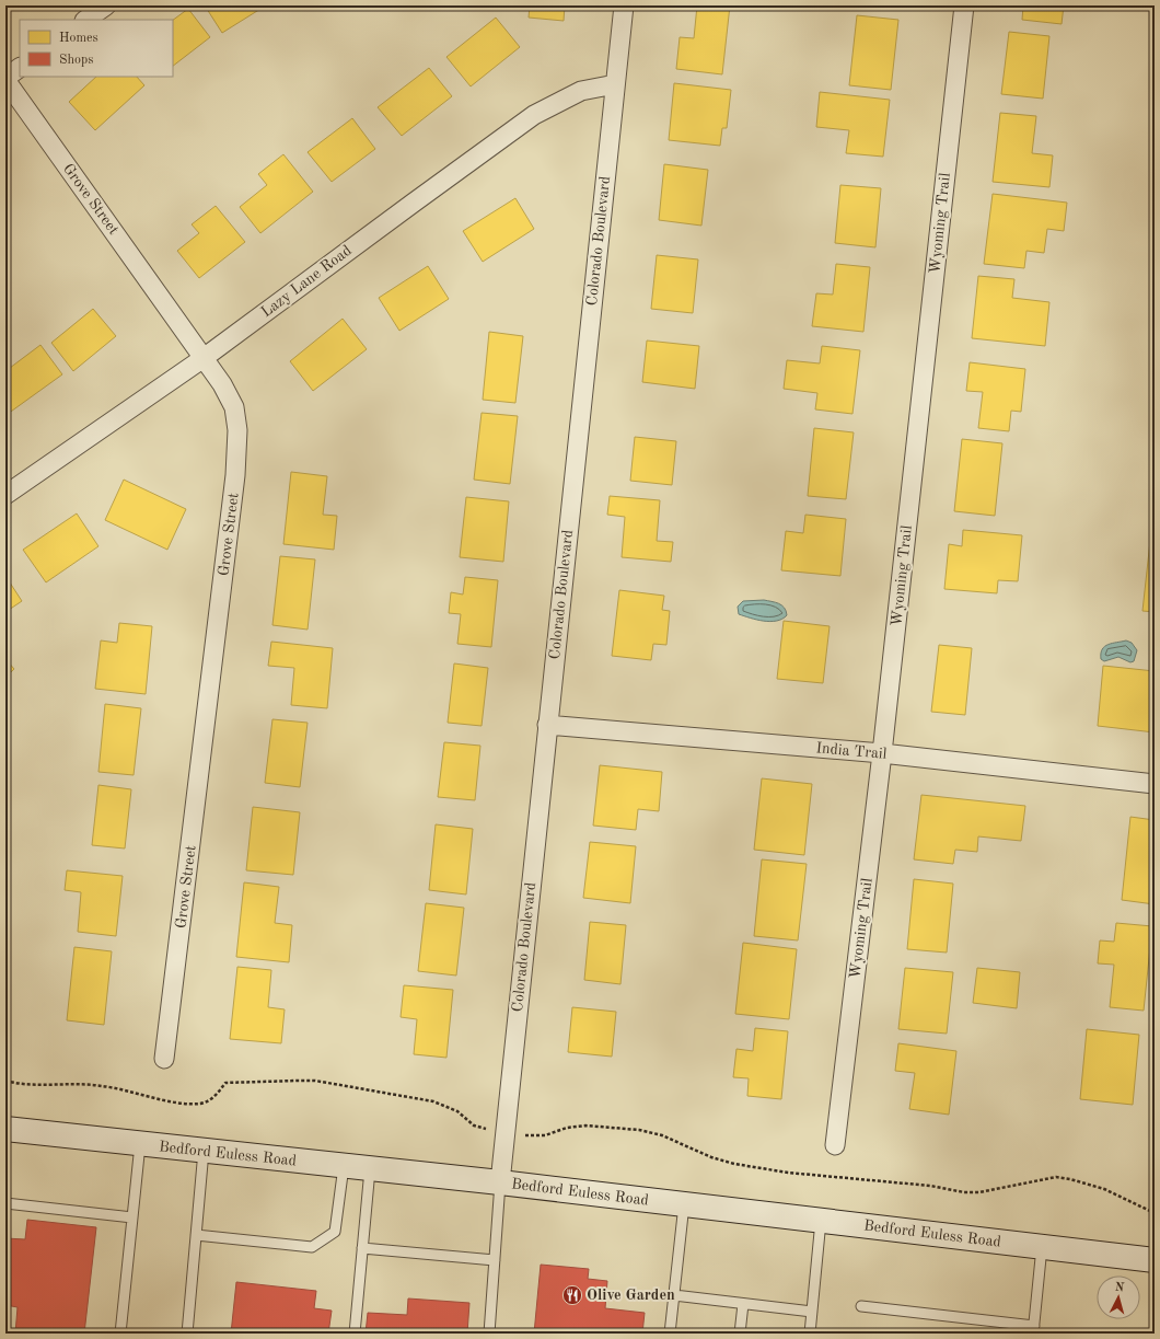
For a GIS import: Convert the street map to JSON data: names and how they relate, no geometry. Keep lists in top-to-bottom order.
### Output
{
  "streets": {
    "main road": ["Bedford Euless Road"],
    "street": [
      "Grove Street",
      "Wyoming Trail",
      "Colorado Boulevard",
      "Lazy Lane Road",
      "India Trail"
    ]
  },
  "crossings": [
    ["Grove Street", "Lazy Lane Road"],
    ["Wyoming Trail", "India Trail"],
    ["Colorado Boulevard", "Lazy Lane Road"],
    ["Colorado Boulevard", "India Trail"],
    ["Colorado Boulevard", "Bedford Euless Road"]
  ],
  "places": {
    "restaurant": ["Olive Garden"]
  },
  "legend": ["Homes", "Shops"],
  "north": "top"
}
